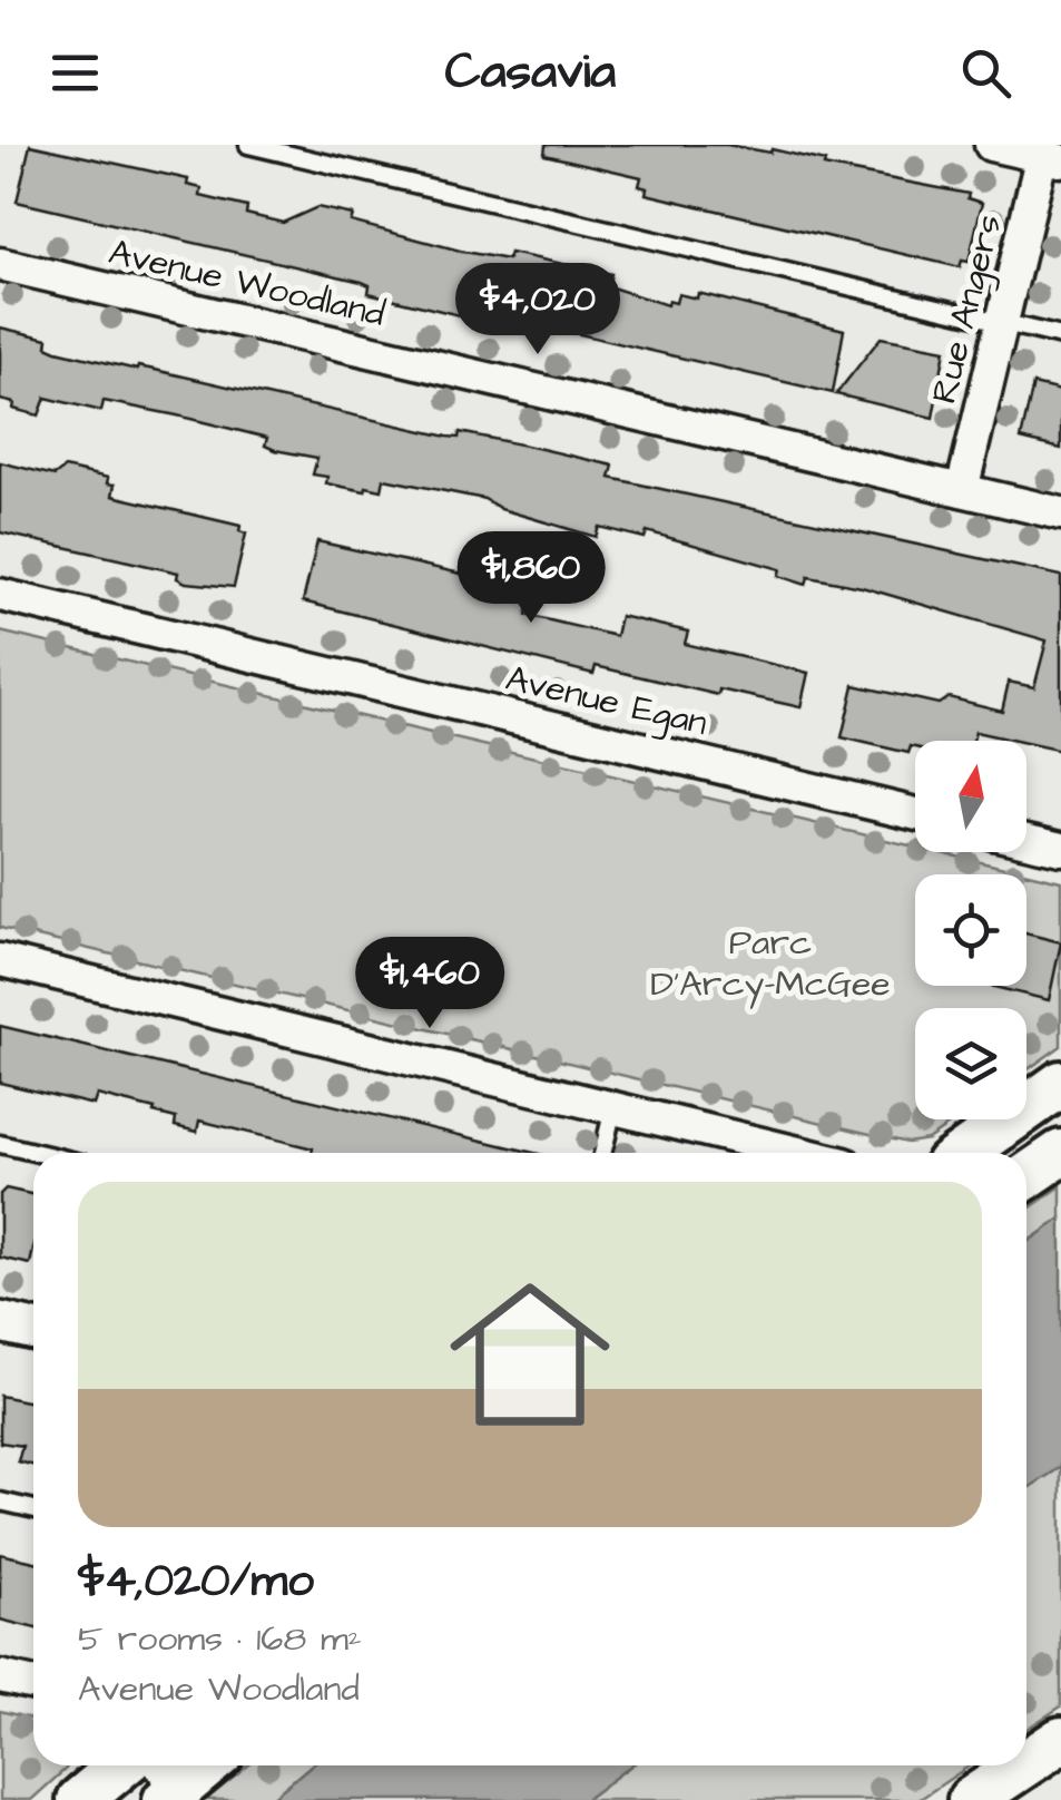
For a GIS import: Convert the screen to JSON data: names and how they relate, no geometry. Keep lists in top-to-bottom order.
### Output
{
  "streets": {
    "street": ["Avenue Woodland", "Rue Angers", "Avenue Egan"]
  },
  "crossings": [
    ["Avenue Woodland", "Rue Angers"]
  ],
  "parks": ["Parc D'Arcy-McGee"],
  "north": "top",
  "page": {
    "header": "Casavia",
    "price": ["$4,020", "$1,860", "$1,460"],
    "list": [
      {
        "name": "$4,020/mo",
        "note": "5 rooms · 168 m² · Avenue Woodland"
      }
    ]
  }
}
